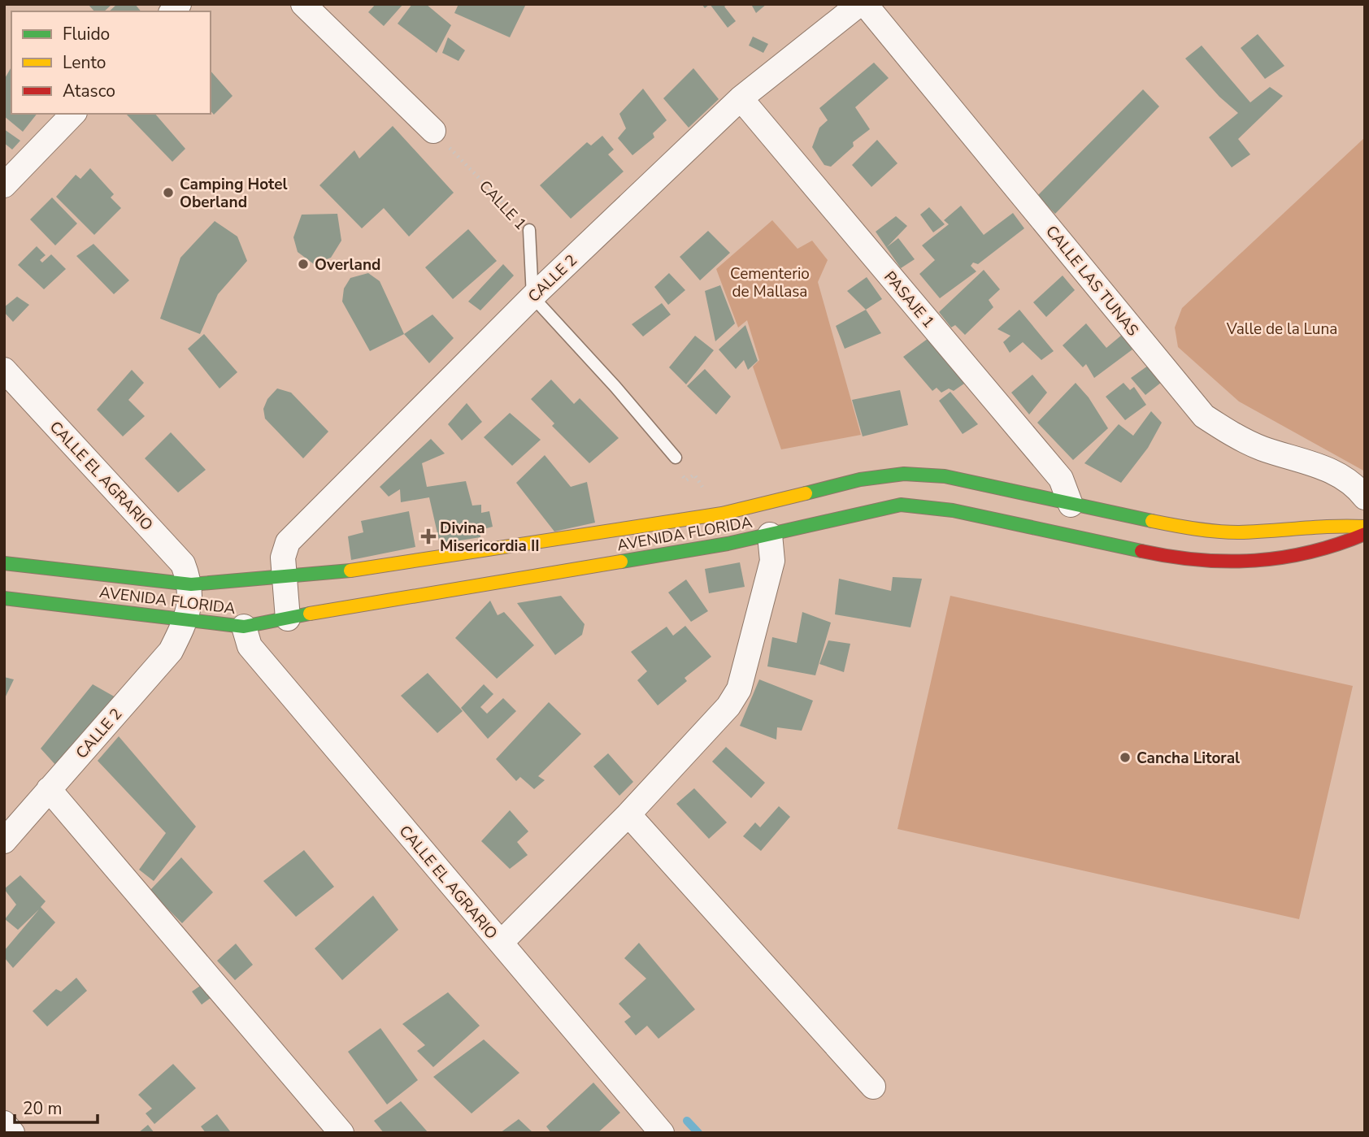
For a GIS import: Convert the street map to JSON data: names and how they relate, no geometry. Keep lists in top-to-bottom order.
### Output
{
  "streets": {
    "main road": ["AVENIDA FLORIDA"],
    "street": [
      "CALLE 2",
      "CALLE LAS TUNAS",
      "PASAJE 1",
      "CALLE EL AGRARIO"
    ],
    "lane": ["CALLE 1"]
  },
  "crossings": [
    ["CALLE 1", "CALLE 2"],
    ["CALLE 2", "PASAJE 1"],
    ["CALLE 2", "CALLE EL AGRARIO"],
    ["CALLE 2", "AVENIDA FLORIDA"],
    ["PASAJE 1", "AVENIDA FLORIDA"],
    ["CALLE EL AGRARIO", "AVENIDA FLORIDA"]
  ],
  "parks": ["Cementerio de Mallasa", "Valle de la Luna"],
  "places": {
    "other": ["Camping Hotel Oberland", "Overland", "Cancha Litoral"],
    "health": ["Divina Misericordia II"]
  },
  "legend": ["Fluido", "Lento", "Atasco"],
  "scale_bar": "20 m"
}
